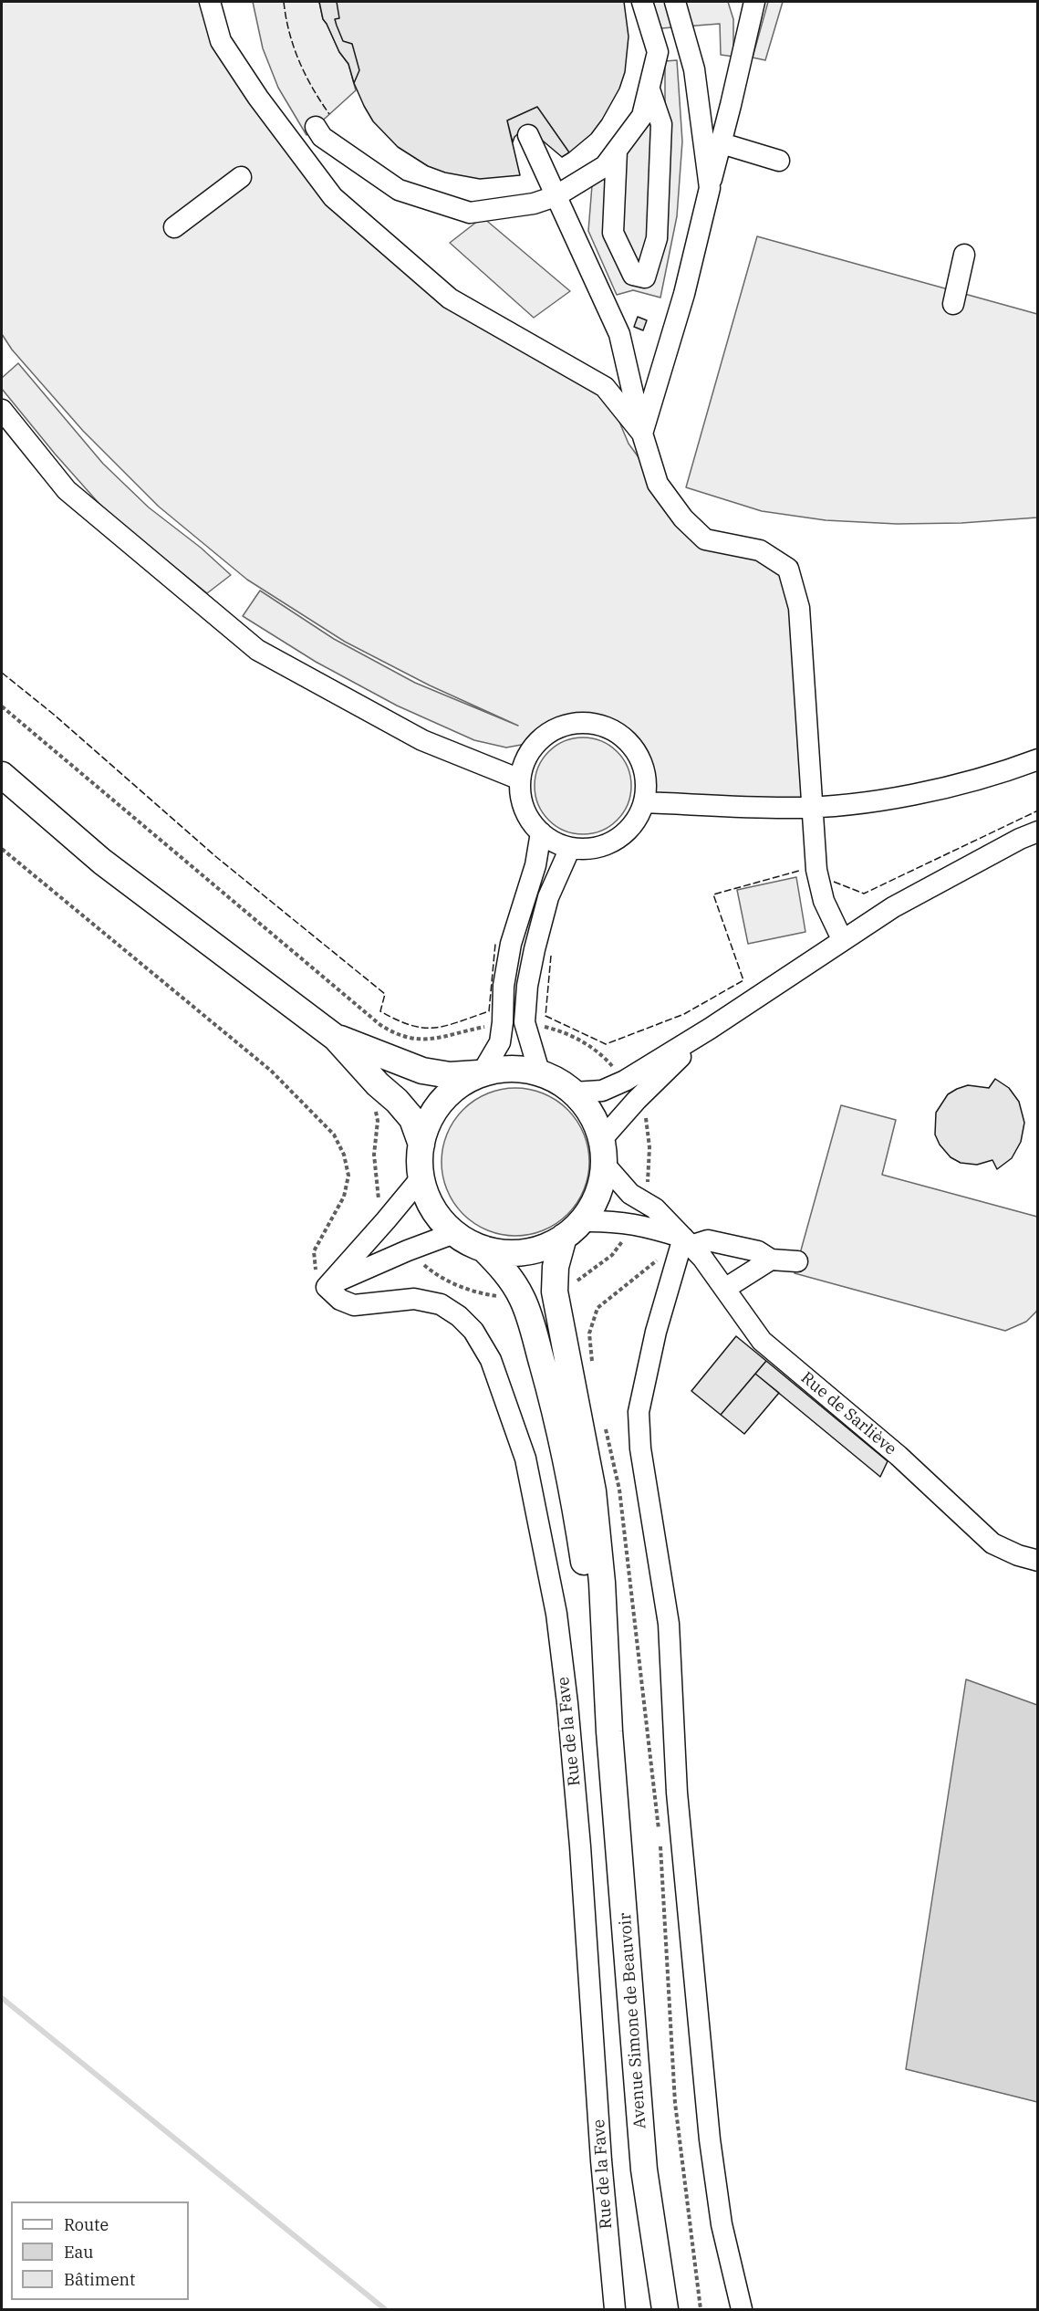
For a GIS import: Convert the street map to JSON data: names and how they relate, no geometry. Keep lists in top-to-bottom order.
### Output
{
  "streets": {
    "main road": ["Avenue Simone de Beauvoir"],
    "street": ["Rue de Sarliève", "Rue de la Fave"]
  },
  "legend": ["Route", "Eau", "Bâtiment"]
}
